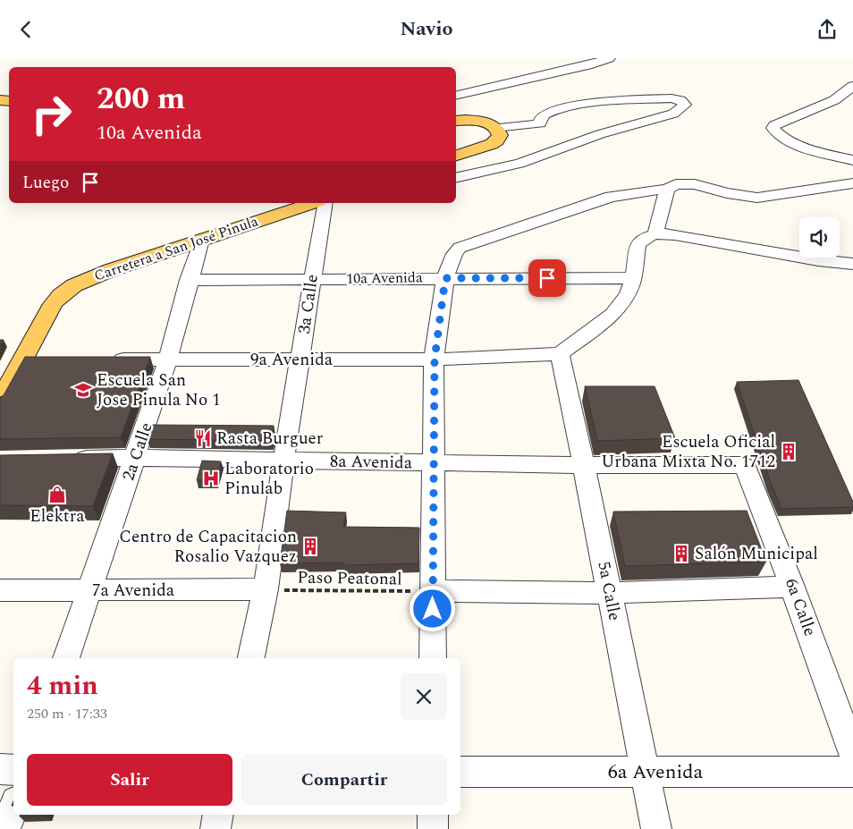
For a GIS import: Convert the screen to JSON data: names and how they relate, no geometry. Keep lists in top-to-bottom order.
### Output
{
  "streets": {
    "main road": ["Carretera a San José Pinula"],
    "street": [
      "10a Avenida",
      "3a Calle",
      "9a Avenida",
      "2a Calle",
      "8a Avenida",
      "7a Avenida",
      "5a Calle",
      "6a Calle",
      "6a Avenida"
    ],
    "path": ["Paso Peatonal"]
  },
  "crossings": [
    ["Carretera a San José Pinula", "2a Calle"],
    ["10a Avenida", "3a Calle"],
    ["10a Avenida", "2a Calle"],
    ["3a Calle", "9a Avenida"],
    ["3a Calle", "8a Avenida"],
    ["3a Calle", "Paso Peatonal"],
    ["3a Calle", "7a Avenida"],
    ["9a Avenida", "2a Calle"],
    ["9a Avenida", "5a Calle"],
    ["2a Calle", "8a Avenida"],
    ["2a Calle", "7a Avenida"],
    ["8a Avenida", "5a Calle"],
    ["8a Avenida", "6a Calle"],
    ["Paso Peatonal", "7a Avenida"],
    ["5a Calle", "6a Avenida"]
  ],
  "places": {
    "school or university": ["Escuela San Jose Pinula No 1"],
    "restaurant": ["Rasta Burguer"],
    "building": ["Escuela Oficial Urbana Mixta No. 1712", "Centro de Capacitacion Rosalio Vazquez", "Salón Municipal"],
    "hospital": ["Laboratorio Pinulab"],
    "shop": ["Elektra"]
  },
  "page": {
    "header": "Navio",
    "turn": ["200 m", "10a Avenida"],
    "then": "Luego",
    "heading": ["4 min", "250 m · 17:33"],
    "buttons": ["Salir", "Compartir"]
  }
}
